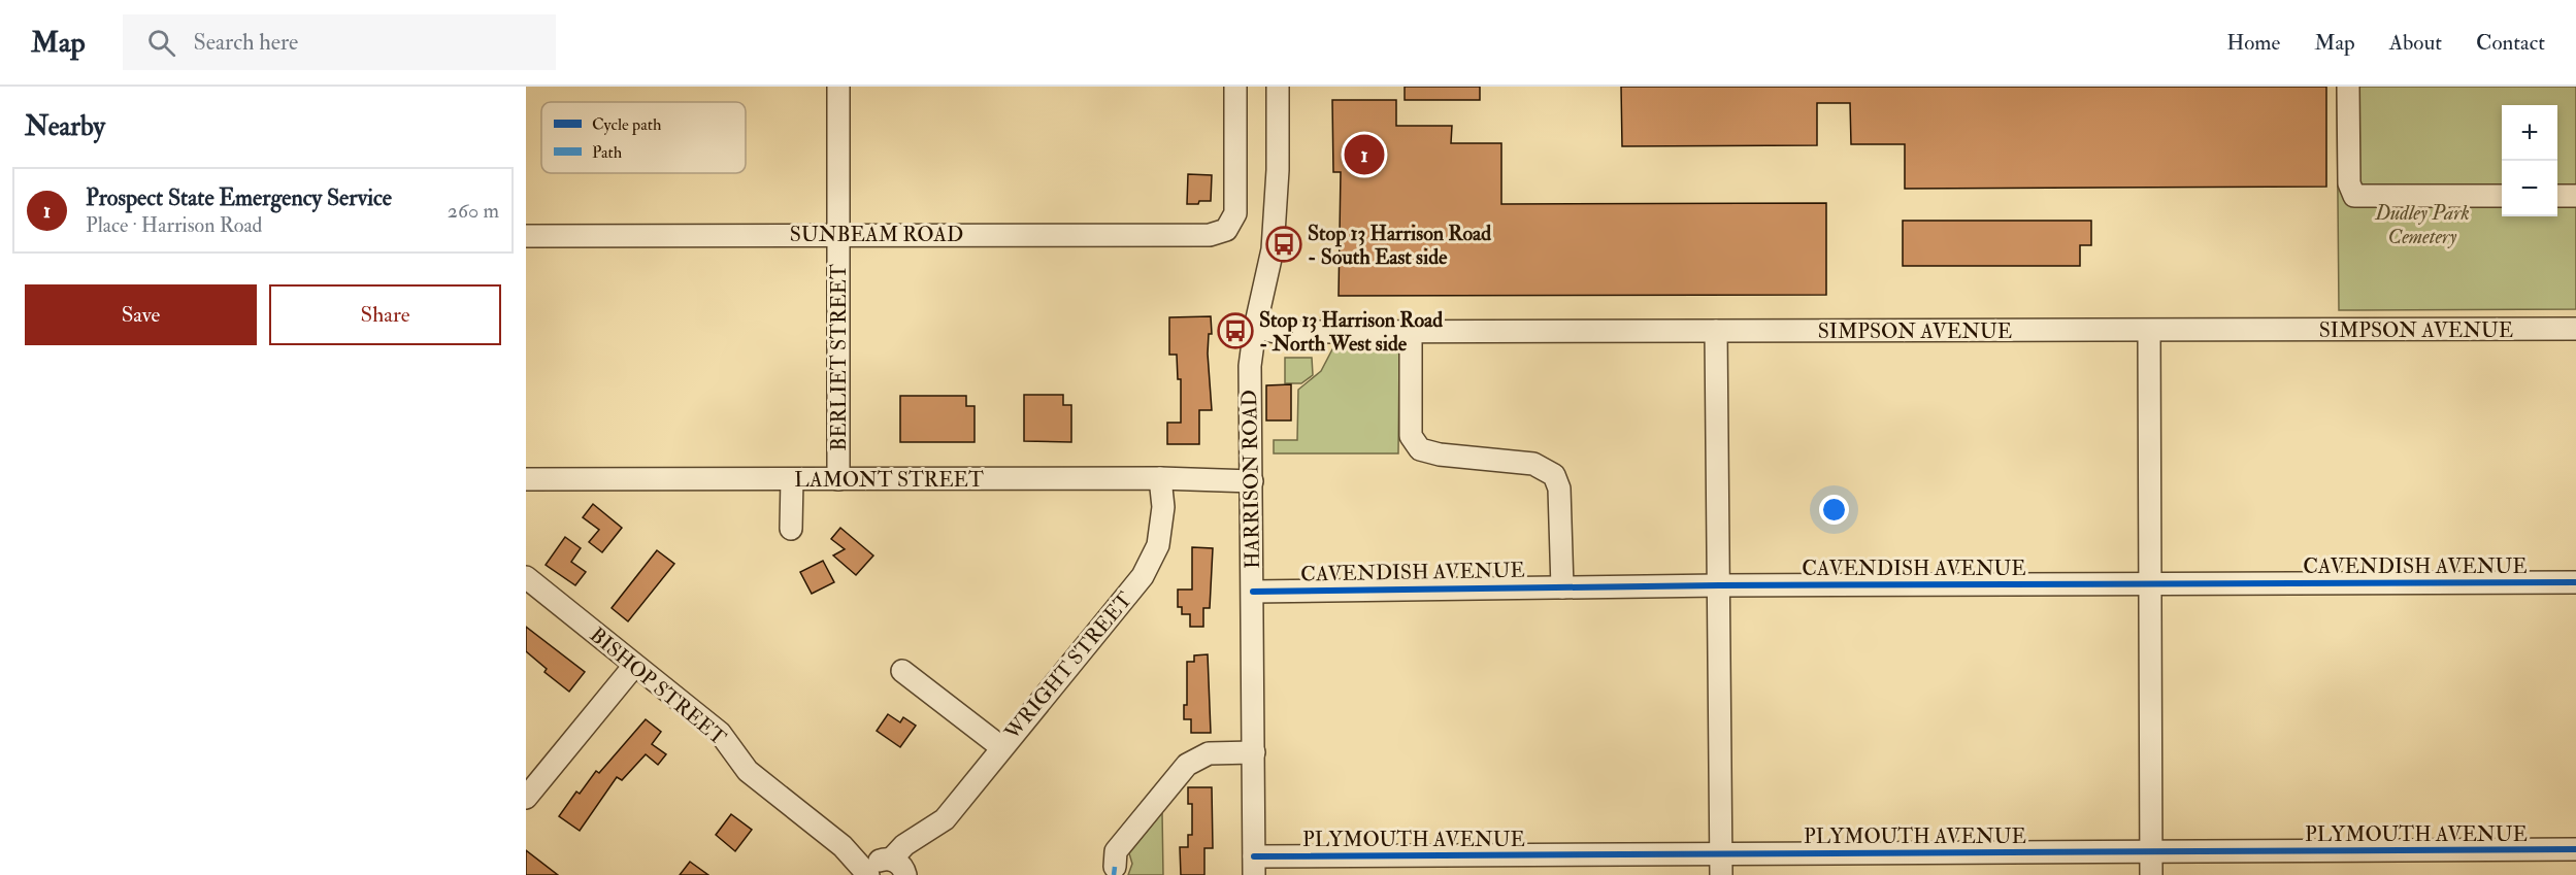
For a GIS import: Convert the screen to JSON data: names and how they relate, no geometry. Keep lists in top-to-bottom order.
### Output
{
  "streets": {
    "street": [
      "SUNBEAM ROAD",
      "SIMPSON AVENUE",
      "BERLIET STREET",
      "LAMONT STREET",
      "HARRISON ROAD",
      "CAVENDISH AVENUE",
      "WRIGHT STREET",
      "BISHOP STREET",
      "PLYMOUTH AVENUE"
    ]
  },
  "crossings": [
    ["SUNBEAM ROAD", "BERLIET STREET"],
    ["SIMPSON AVENUE", "HARRISON ROAD"],
    ["BERLIET STREET", "LAMONT STREET"],
    ["LAMONT STREET", "HARRISON ROAD"],
    ["LAMONT STREET", "WRIGHT STREET"],
    ["HARRISON ROAD", "CAVENDISH AVENUE"],
    ["HARRISON ROAD", "PLYMOUTH AVENUE"],
    ["WRIGHT STREET", "BISHOP STREET"]
  ],
  "parks": ["Dudley Park Cemetery"],
  "places": {
    "bus stop": ["Stop 13 Harrison Road - South East side", "Stop 13 Harrison Road - North West side"]
  },
  "legend": ["Cycle path", "Path"],
  "page": {
    "header": "Map",
    "search": "Search here",
    "nav": [
      "Home",
      "Map",
      "About",
      "Contact"
    ],
    "heading": "Nearby",
    "map_buttons": ["+", "−"],
    "pins": "1",
    "list": [
      {
        "mark": "1",
        "name": "Prospect State Emergency Service",
        "note": "Place · Harrison Road",
        "value": "260 m"
      }
    ],
    "buttons": ["Save", "Share"]
  }
}
